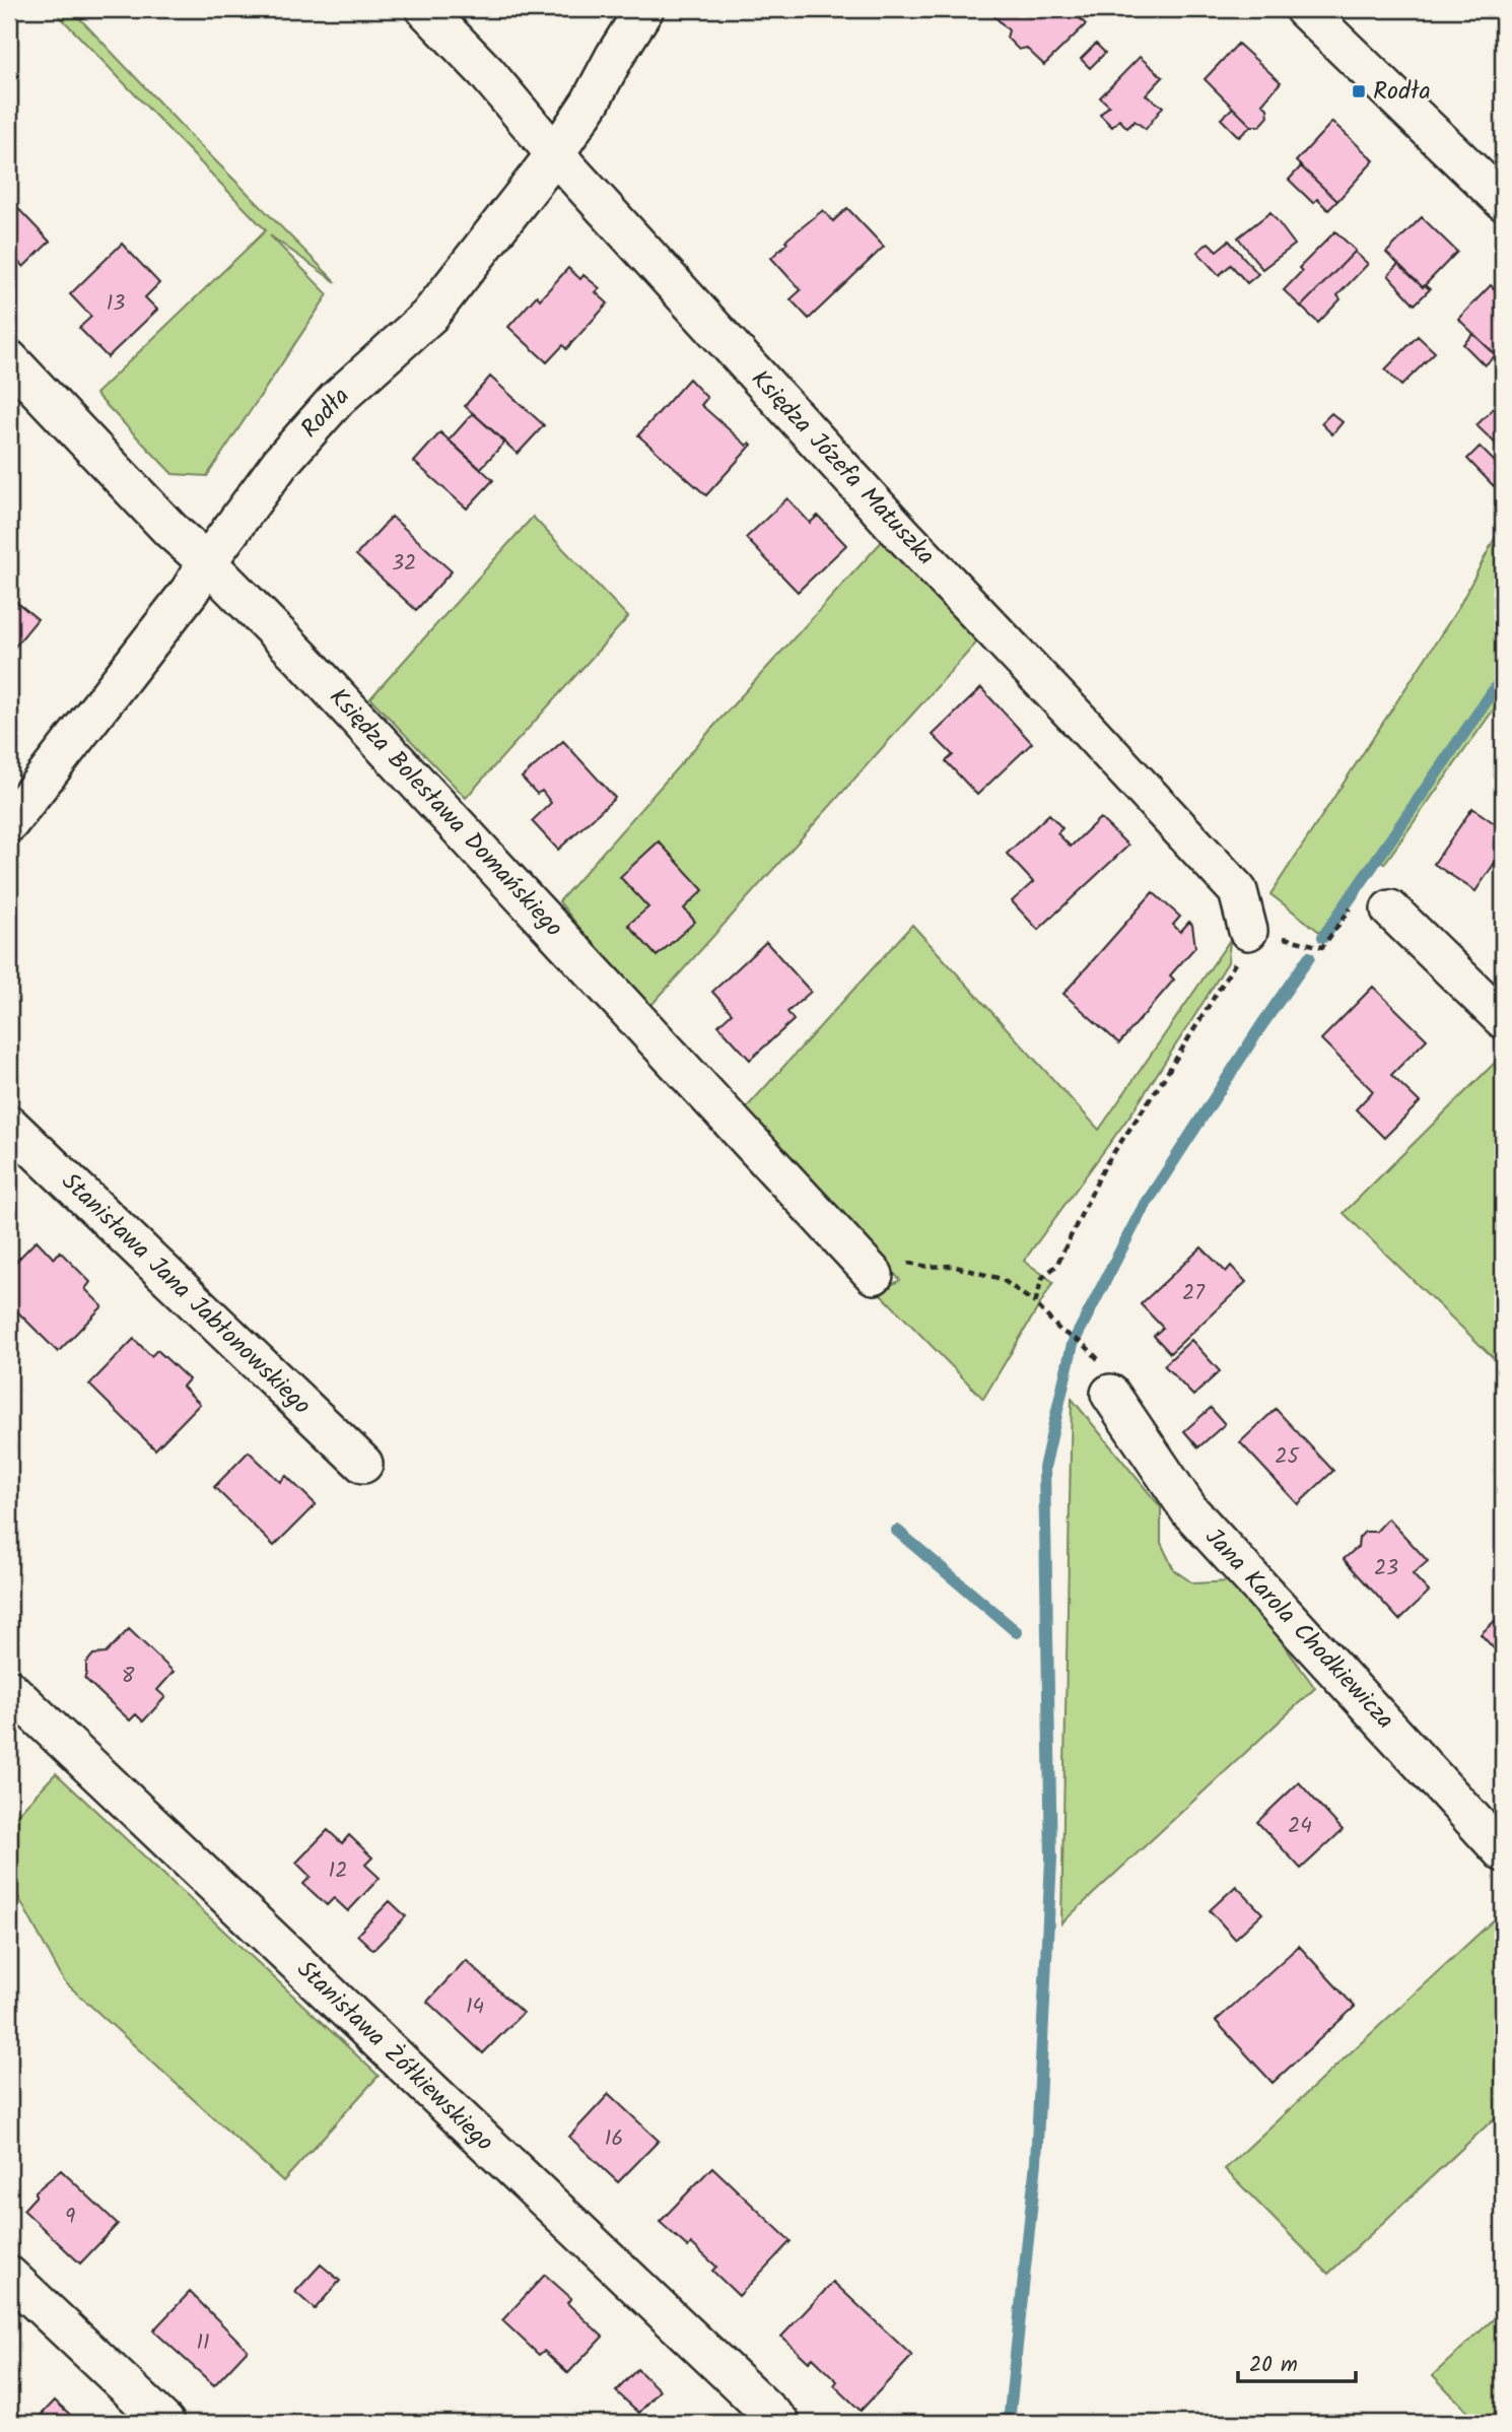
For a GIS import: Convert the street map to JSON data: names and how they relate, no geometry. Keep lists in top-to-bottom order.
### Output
{
  "streets": {
    "street": [
      "Rodła",
      "Księdza Józefa Matuszka",
      "Księdza Bolesława Domańskiego",
      "Stanisława Jana Jabłonowskiego",
      "Jana Karola Chodkiewicza",
      "Stanisława Żółkiewskiego"
    ]
  },
  "crossings": [
    ["Rodła", "Księdza Józefa Matuszka"],
    ["Rodła", "Księdza Bolesława Domańskiego"]
  ],
  "places": {
    "transit": ["Rodła"]
  },
  "house_numbers": [
    "13",
    "32",
    "27",
    "25",
    "23",
    "8",
    "24",
    "12",
    "14",
    "16",
    "9",
    "11"
  ],
  "scale_bar": "20 m"
}
